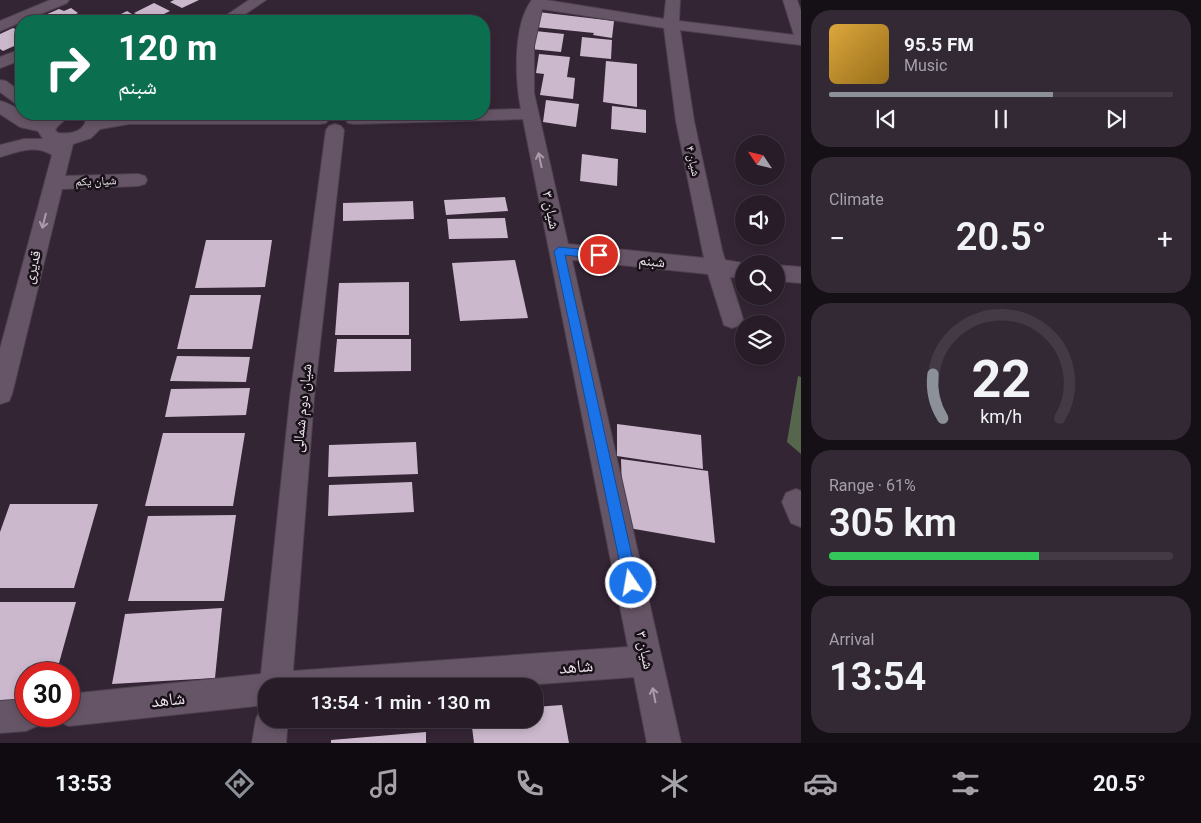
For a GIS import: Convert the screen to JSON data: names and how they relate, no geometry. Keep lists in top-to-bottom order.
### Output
{
  "streets": {
    "street": [
      "شیان ۴",
      "شیان یکم",
      "شیان ۳",
      "شبنم",
      "قدیری",
      "شیان دوم شمالی",
      "شاهد"
    ]
  },
  "crossings": [
    ["شیان ۴", "شبنم"],
    ["شیان یکم", "قدیری"],
    ["شیان ۳", "شبنم"],
    ["شیان ۳", "شاهد"]
  ],
  "one_way": ["قدیری"],
  "north": "top left",
  "page": {
    "turn": ["120 m", "شبنم"],
    "song": ["95.5 FM", "Music"],
    "tile": [
      "Climate",
      ["Range · 61%", "305 km"],
      ["Arrival", "13:54"]
    ],
    "heat": ["−", "20.5°", "+"],
    "limit": "30",
    "trip": "13:54 · 1 min · 130 m",
    "tabs": ["13:53", "20.5°"],
    "gauge": ["22", "km/h"]
  }
}
